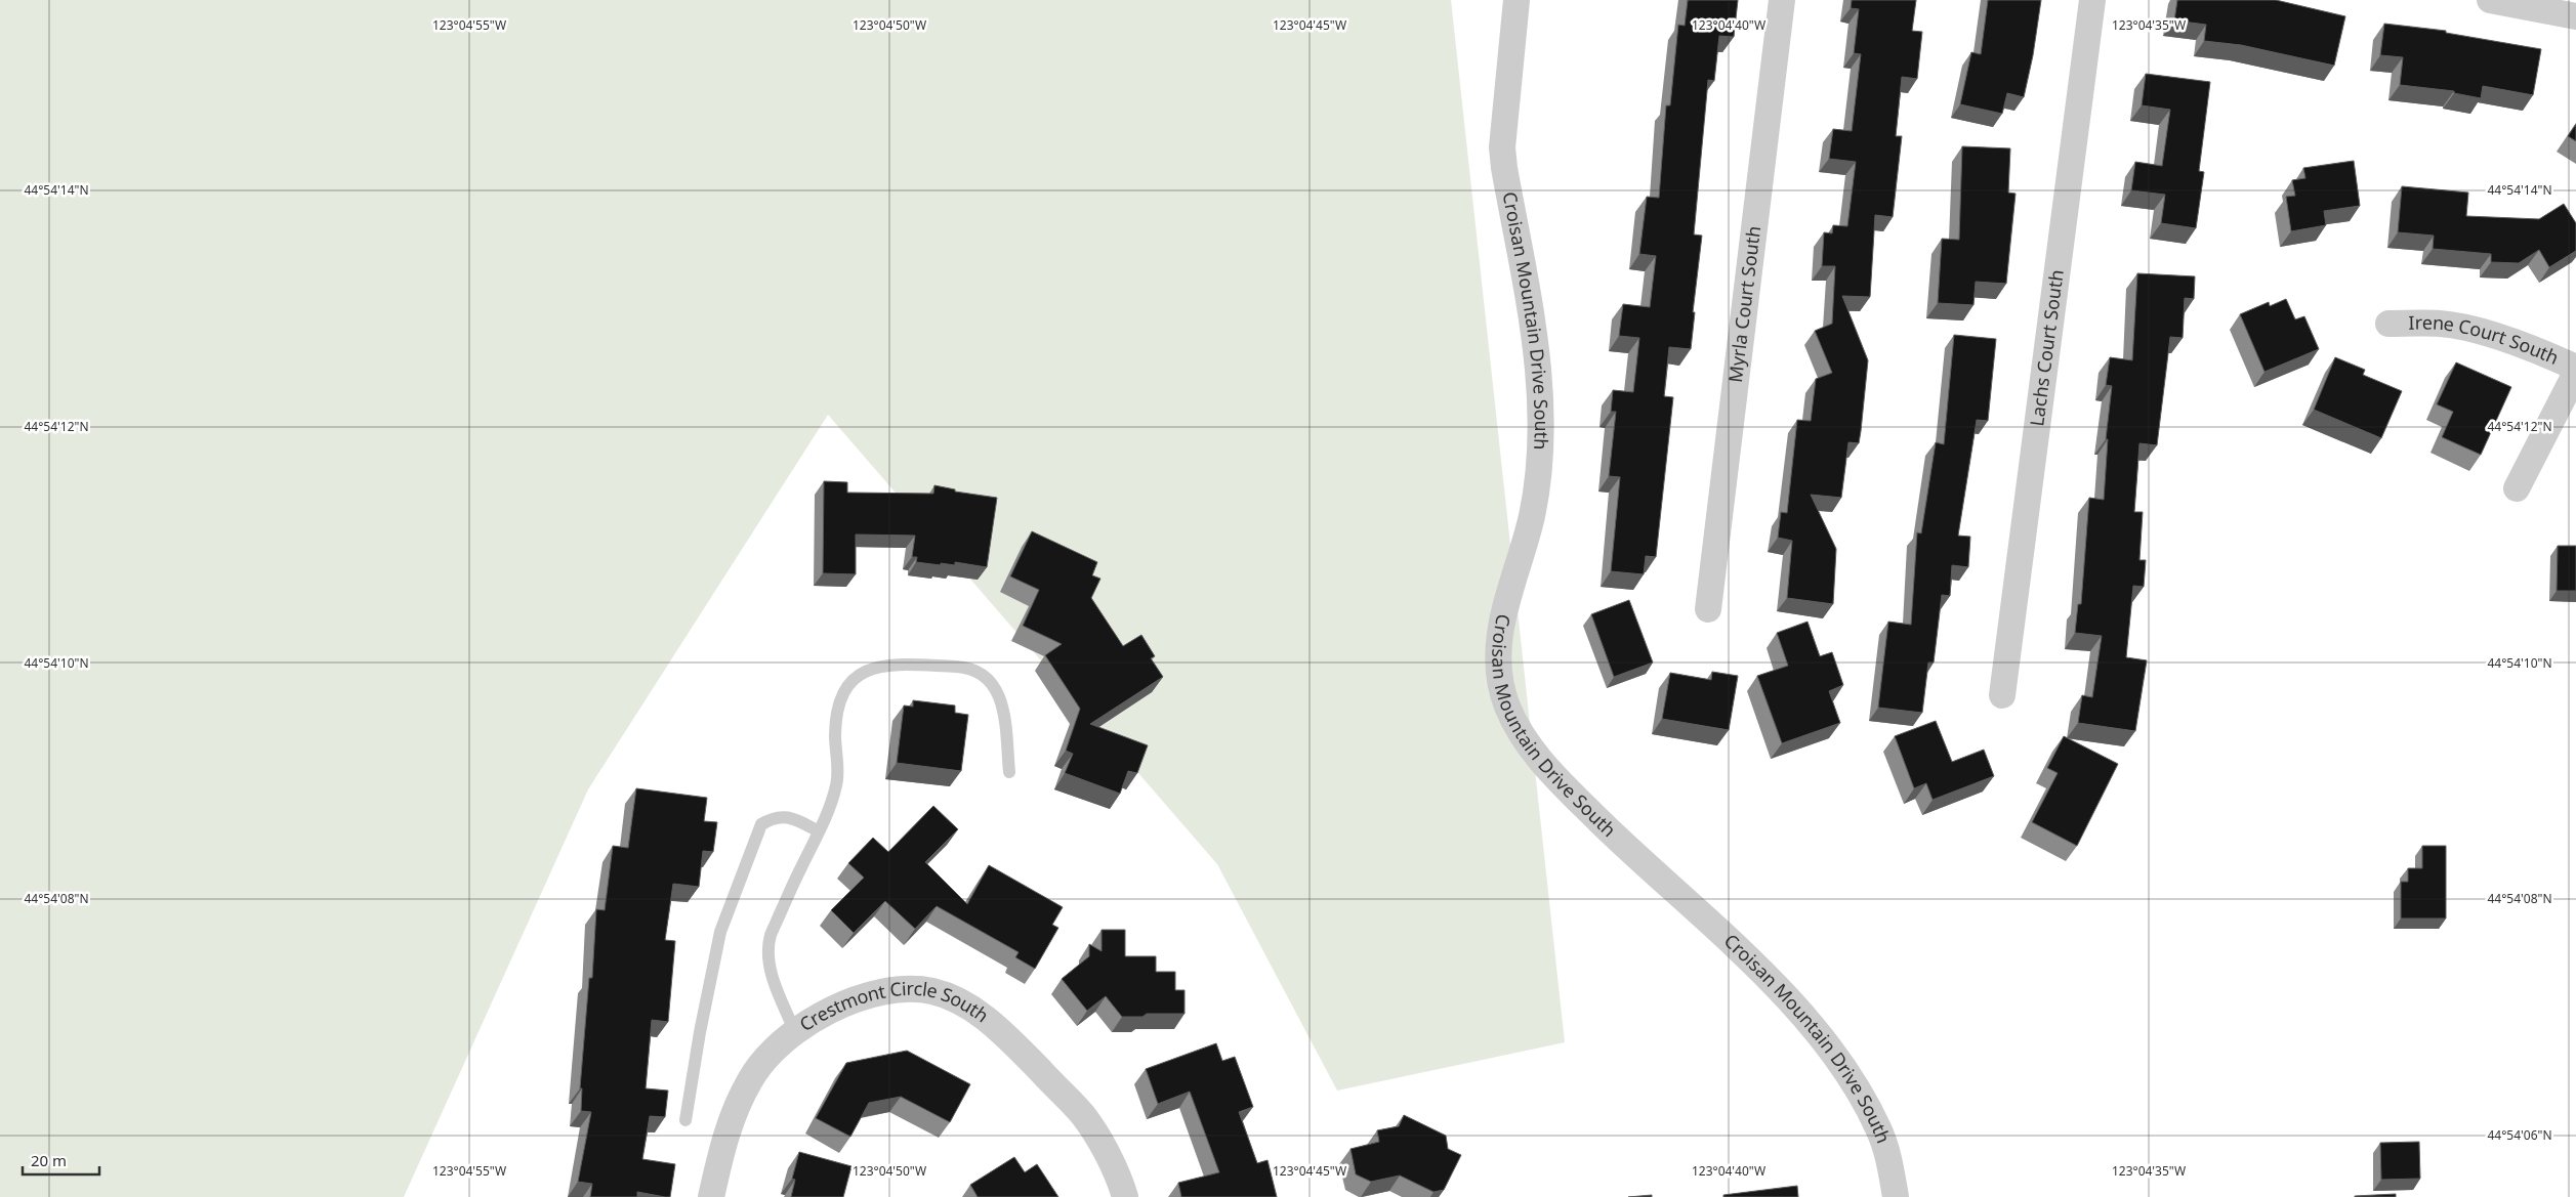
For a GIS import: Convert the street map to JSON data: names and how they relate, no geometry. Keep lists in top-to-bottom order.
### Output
{
  "streets": {
    "street": [
      "Myrla Court South",
      "Croisan Mountain Drive South",
      "Irene Court South",
      "Lachs Court South",
      "Crestmont Circle South"
    ]
  },
  "scale_bar": "20 m",
  "coordinates": [
    "123°04'55\"W",
    "123°04'50\"W",
    "123°04'45\"W",
    "123°04'40\"W",
    "123°04'35\"W",
    "44°54'14\"N",
    "44°54'12\"N",
    "44°54'10\"N",
    "44°54'08\"N",
    "44°54'06\"N"
  ]
}
